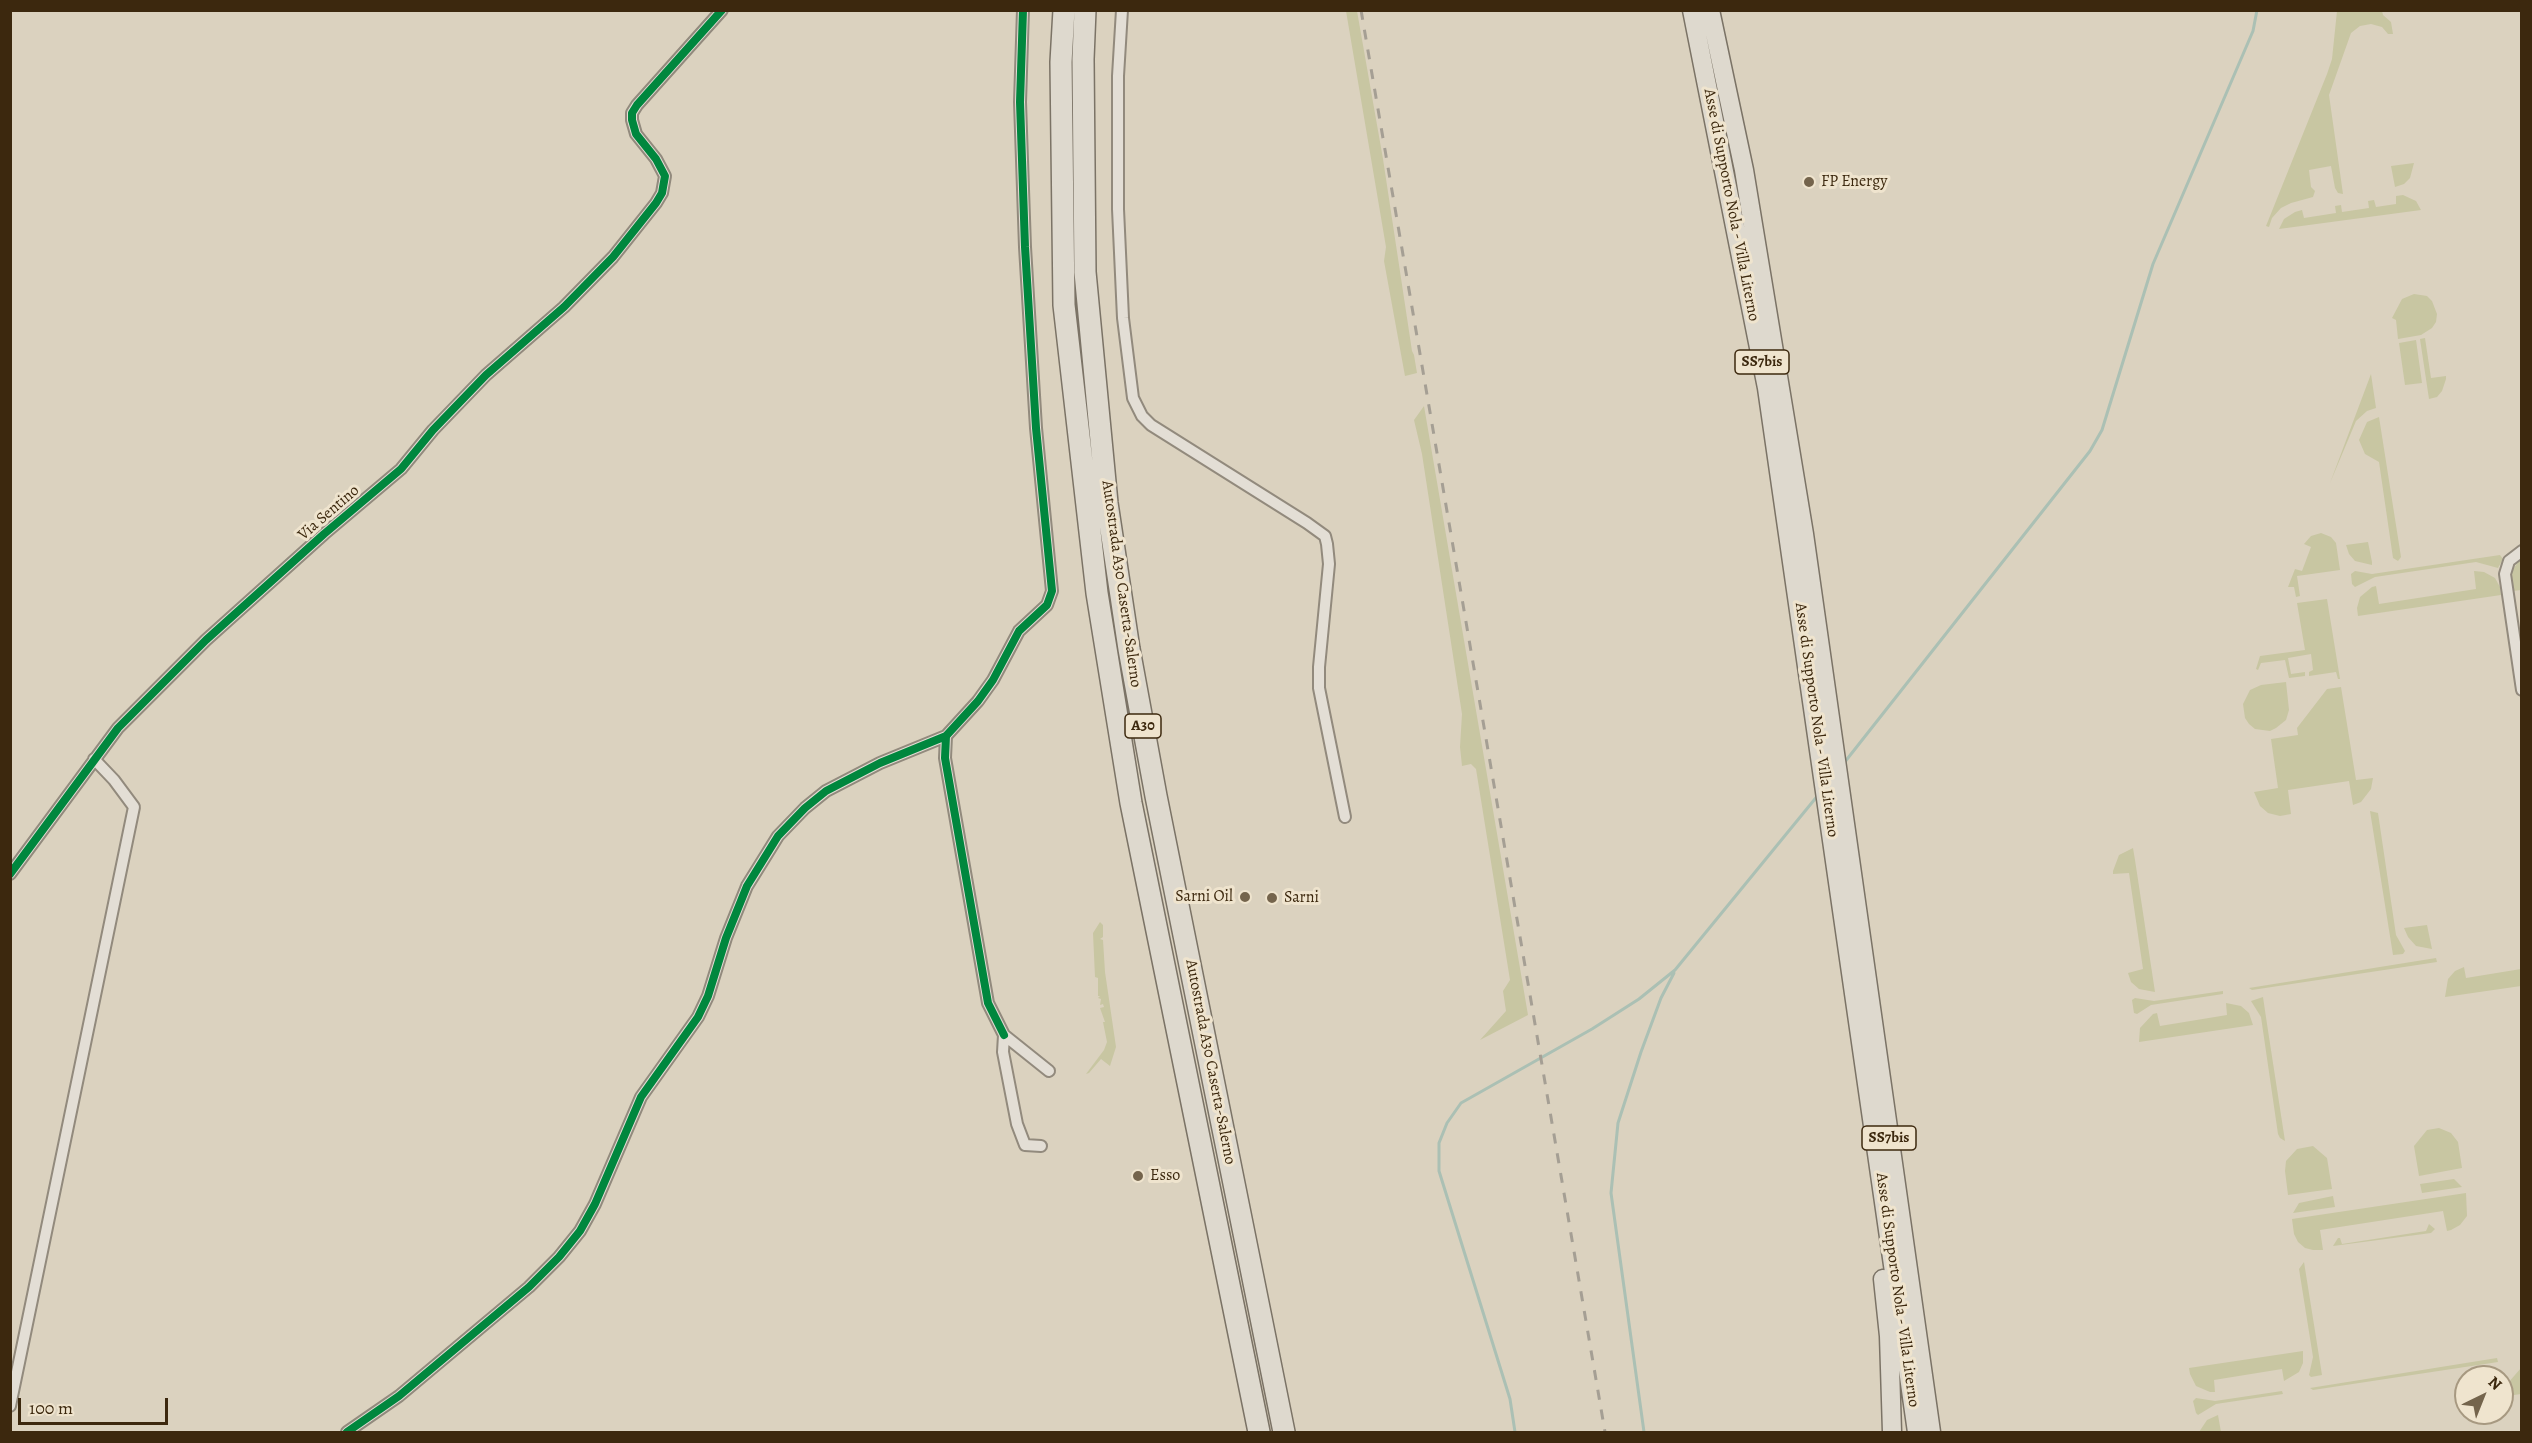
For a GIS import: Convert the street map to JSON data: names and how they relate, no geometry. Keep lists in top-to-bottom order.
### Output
{
  "streets": {
    "highway": [
      "Asse di Supporto Nola - Villa Literno",
      "SS7bis",
      "Autostrada A30 Caserta-Salerno",
      "A30"
    ],
    "street": ["Via Sentino"]
  },
  "places": [
    "FP Energy",
    "Sarni Oil",
    "Sarni",
    "Esso"
  ],
  "scale_bar": "100 m",
  "north": "top right"
}
